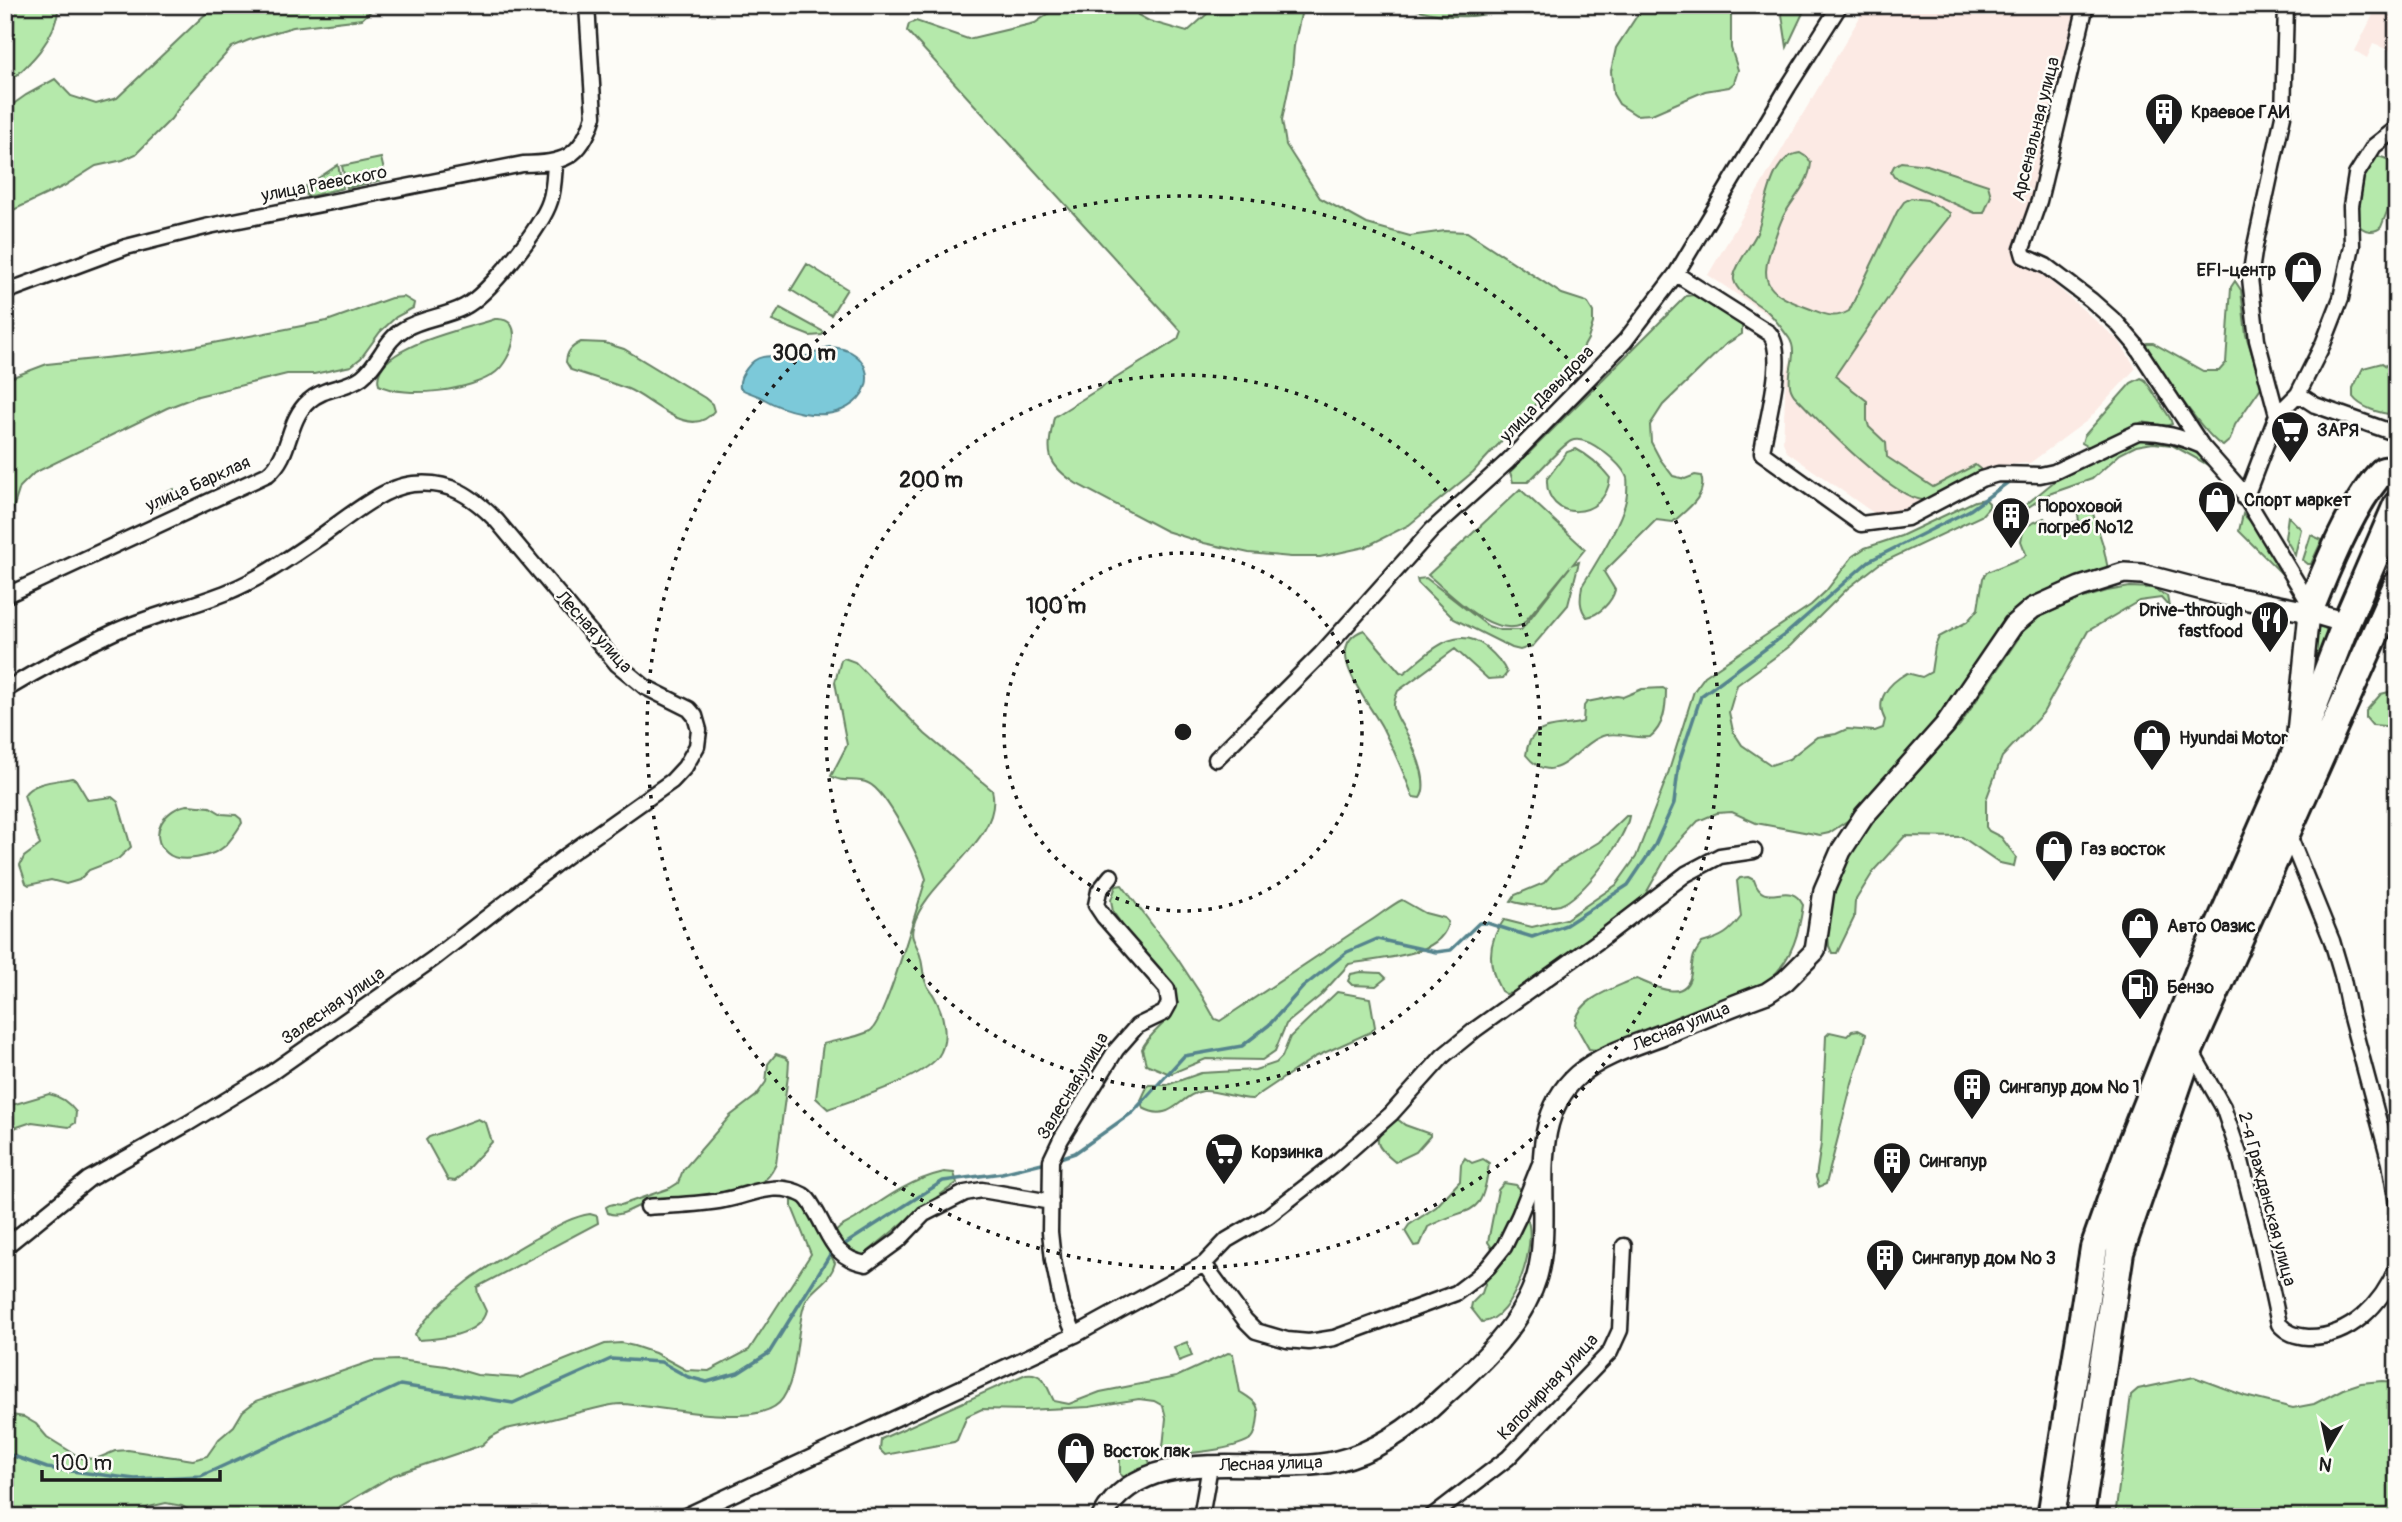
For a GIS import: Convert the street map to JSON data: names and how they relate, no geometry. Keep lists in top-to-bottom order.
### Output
{
  "streets": {
    "main road": ["Лесная улица"],
    "street": [
      "Арсенальная улица",
      "улица Раевского",
      "улица Давыдова",
      "улица Барклая",
      "Залесная улица",
      "2-я Гражданская улица",
      "Капонирная улица"
    ]
  },
  "crossings": [
    ["улица Раевского", "улица Барклая"],
    ["Лесная улица", "Залесная улица"]
  ],
  "places": {
    "building": [
      "Краевое ГАИ",
      "Пороховой погреб №12",
      "Сингапур дом № 1",
      "Сингапур",
      "Сингапур дом № 3"
    ],
    "shop": [
      "EFI-центр",
      "Спорт маркет",
      "Hyundai Motor",
      "Газ восток",
      "Авто Оазис",
      "Восток пак"
    ],
    "supermarket": ["ЗАРЯ", "Корзинка"],
    "restaurant": ["Drive-through fastfood"],
    "fuel station": ["Бензо"]
  },
  "scale_bar": "100 m",
  "north": "bottom",
  "rings": ["300 m", "200 m", "100 m"]
}
